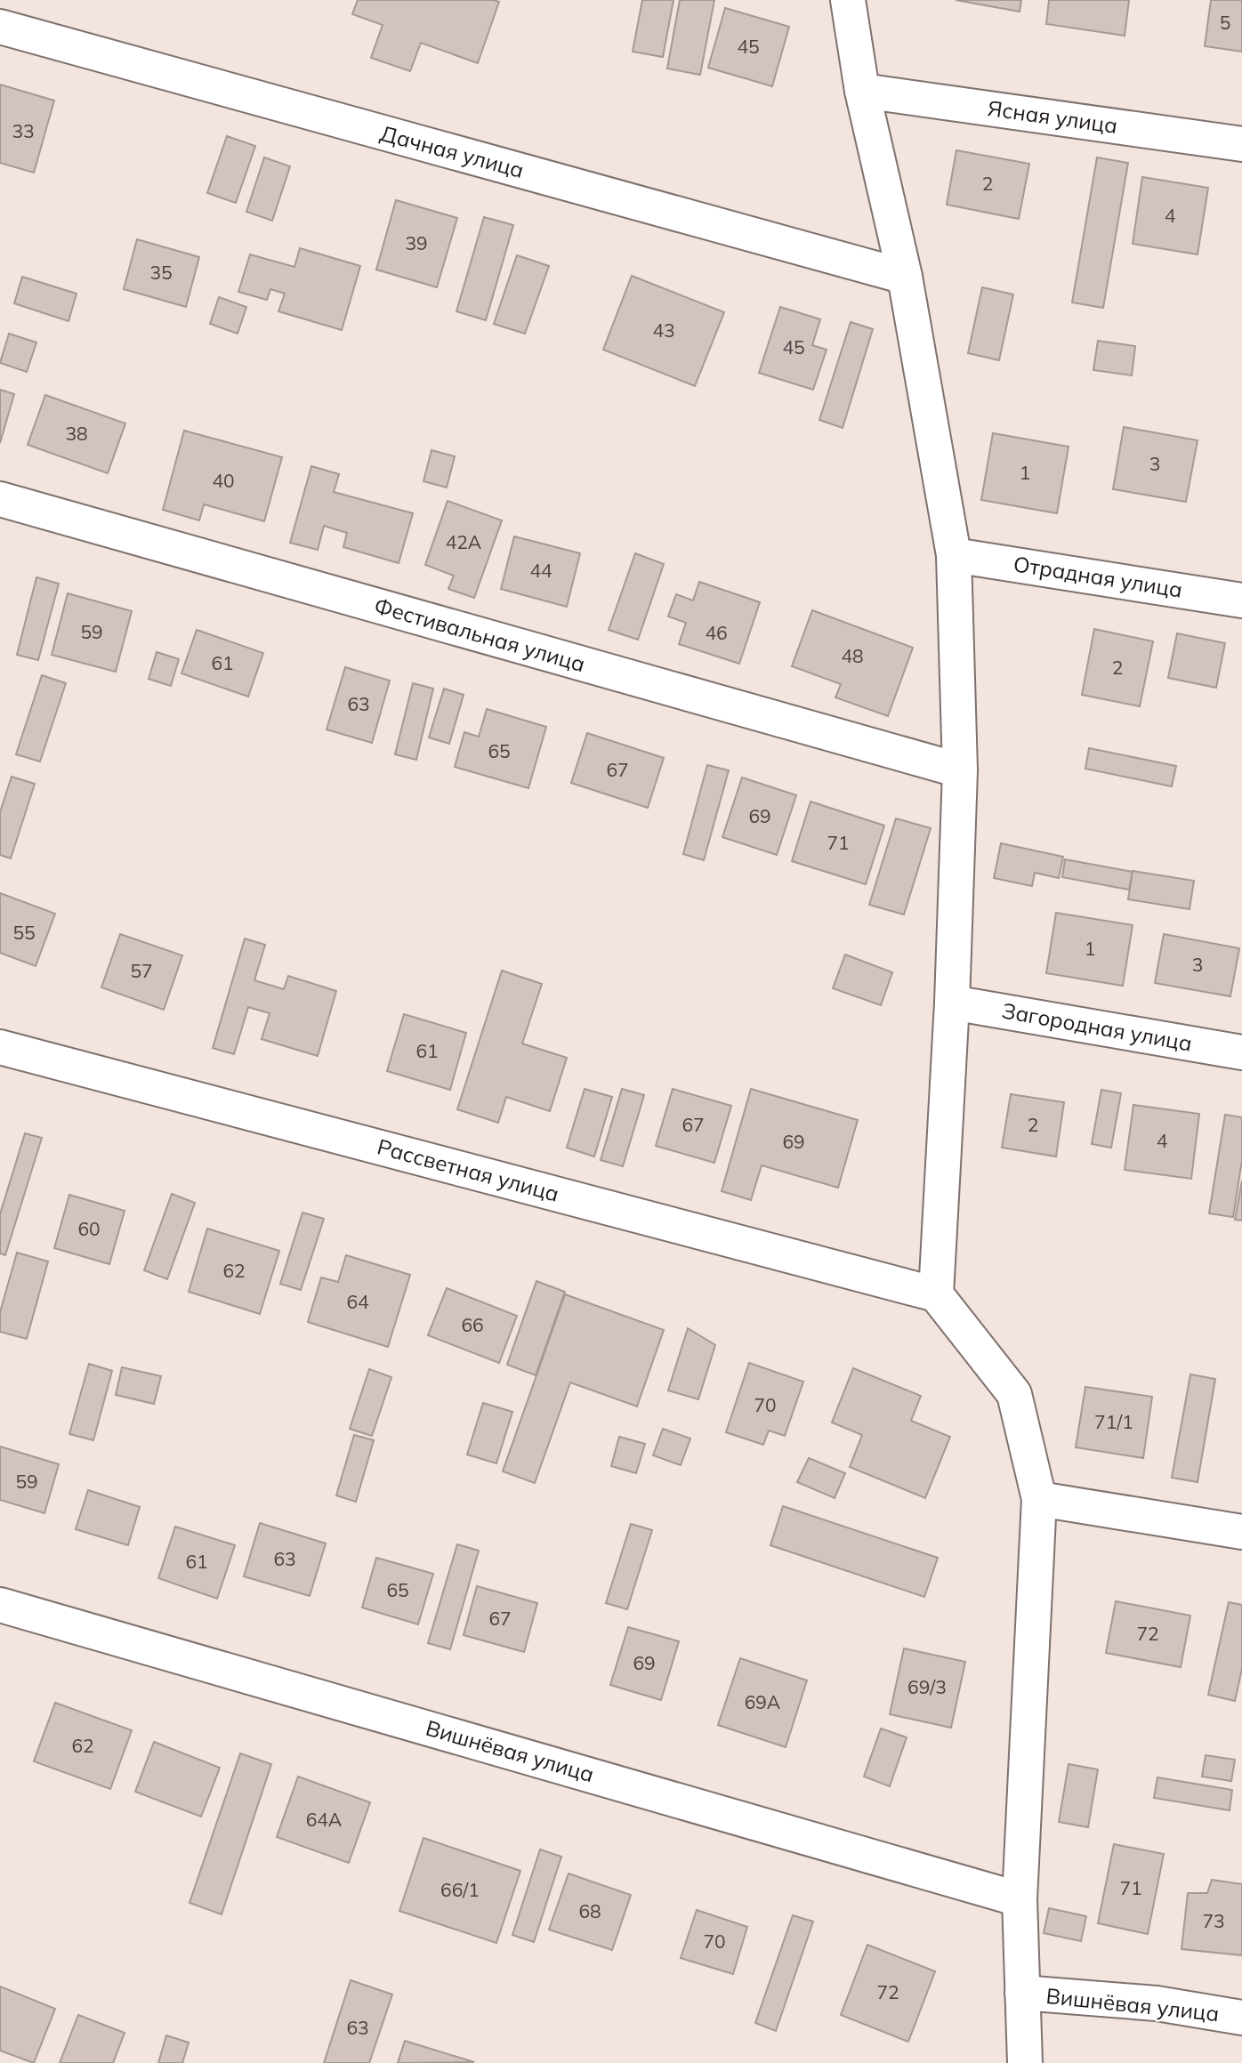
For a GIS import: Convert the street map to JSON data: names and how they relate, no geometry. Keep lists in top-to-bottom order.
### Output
{
  "streets": {
    "street": [
      "Ясная улица",
      "Дачная улица",
      "Отрадная улица",
      "Фестивальная улица",
      "Загородная улица",
      "Рассветная улица",
      "Вишнёвая улица"
    ]
  },
  "house_numbers": [
    "5",
    "45",
    "33",
    "2",
    "4",
    "39",
    "35",
    "43",
    "45",
    "38",
    "3",
    "1",
    "40",
    "42А",
    "44",
    "59",
    "46",
    "48",
    "61",
    "2",
    "63",
    "65",
    "67",
    "69",
    "71",
    "55",
    "1",
    "3",
    "57",
    "61",
    "67",
    "2",
    "4",
    "69",
    "60",
    "62",
    "64",
    "66",
    "70",
    "71/1",
    "59",
    "63",
    "61",
    "65",
    "67",
    "72",
    "69",
    "69/3",
    "69А",
    "62",
    "64А",
    "71",
    "66/1",
    "68",
    "73",
    "70",
    "72",
    "63"
  ]
}
